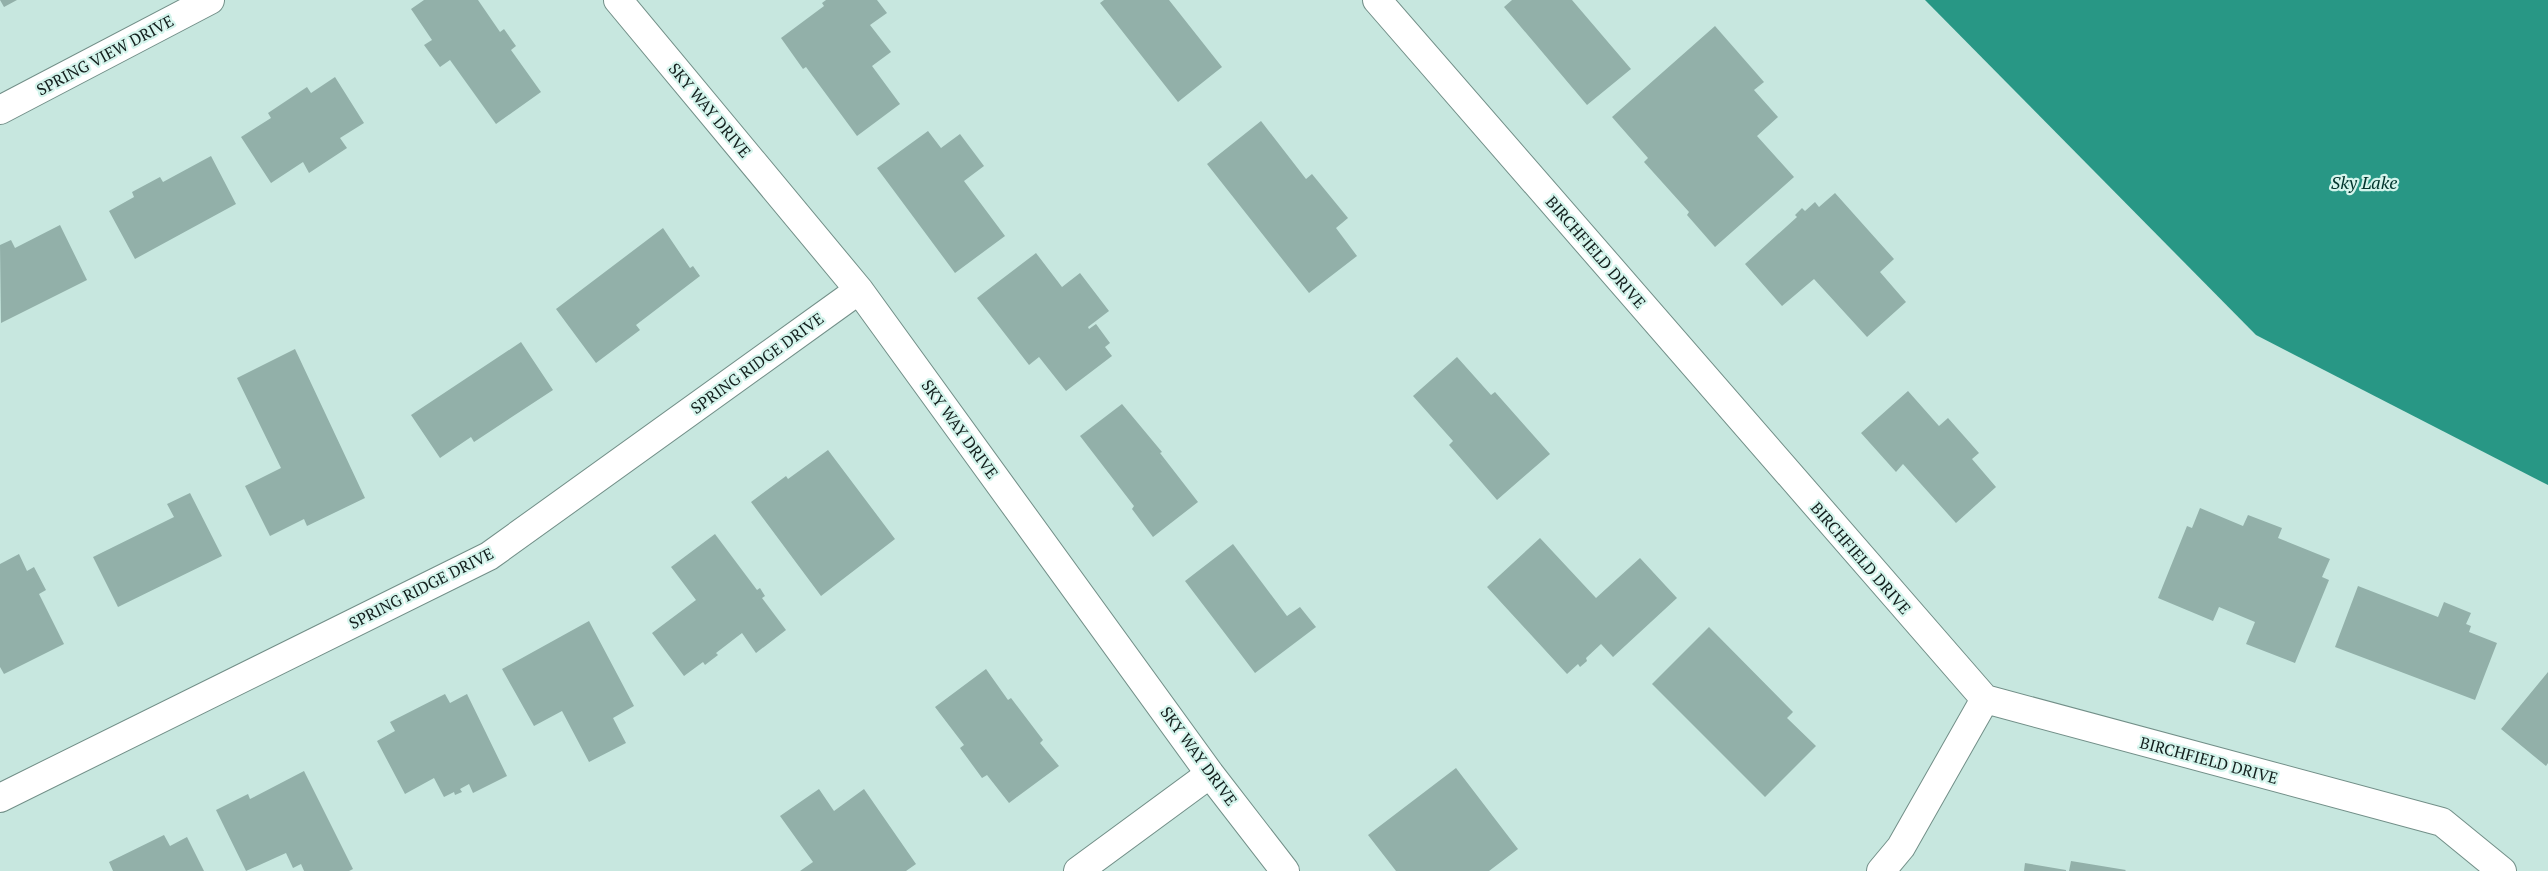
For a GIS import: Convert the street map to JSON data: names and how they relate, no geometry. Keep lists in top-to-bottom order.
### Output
{
  "streets": {
    "street": [
      "SPRING VIEW DRIVE",
      "SKY WAY DRIVE",
      "BIRCHFIELD DRIVE",
      "SPRING RIDGE DRIVE"
    ]
  },
  "crossings": [
    ["SKY WAY DRIVE", "SPRING RIDGE DRIVE"]
  ],
  "water": ["Sky Lake"]
}
